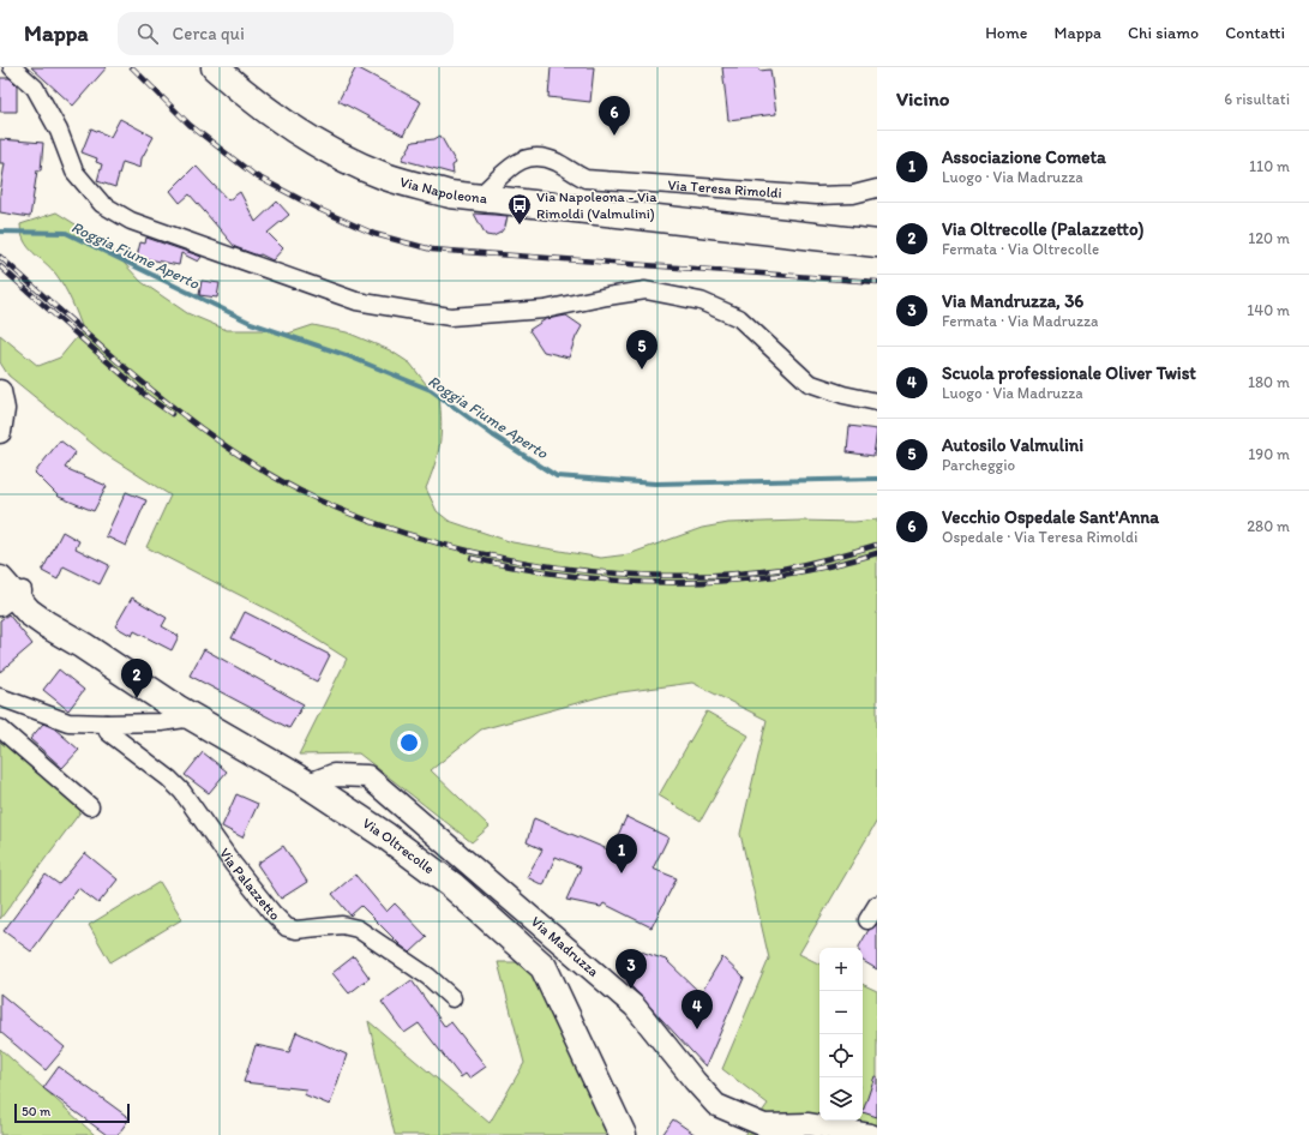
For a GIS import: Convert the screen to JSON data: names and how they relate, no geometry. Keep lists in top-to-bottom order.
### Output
{
  "streets": {
    "main road": ["Via Napoleona", "Via Oltrecolle"],
    "street": ["Via Teresa Rimoldi", "Via Palazzetto", "Via Madruzza"]
  },
  "crossings": [
    ["Via Napoleona", "Via Teresa Rimoldi"],
    ["Via Oltrecolle", "Via Madruzza"]
  ],
  "water": ["Roggia Fiume Aperto"],
  "places": {
    "bus stop": ["Via Napoleona - Via Rimoldi (Valmulini)"]
  },
  "scale_bar": "50 m",
  "page": {
    "header": "Mappa",
    "search": "Cerca qui",
    "nav": [
      "Home",
      "Mappa",
      "Chi siamo",
      "Contatti"
    ],
    "heading": ["Vicino", "6 risultati"],
    "pins": [
      "6",
      "5",
      "2",
      "1",
      "3",
      "4"
    ],
    "list": [
      {
        "mark": "1",
        "name": "Associazione Cometa",
        "note": "Luogo · Via Madruzza",
        "value": "110 m"
      },
      {
        "mark": "2",
        "name": "Via Oltrecolle (Palazzetto)",
        "note": "Fermata · Via Oltrecolle",
        "value": "120 m"
      },
      {
        "mark": "3",
        "name": "Via Mandruzza, 36",
        "note": "Fermata · Via Madruzza",
        "value": "140 m"
      },
      {
        "mark": "4",
        "name": "Scuola professionale Oliver Twist",
        "note": "Luogo · Via Madruzza",
        "value": "180 m"
      },
      {
        "mark": "5",
        "name": "Autosilo Valmulini",
        "note": "Parcheggio",
        "value": "190 m"
      },
      {
        "mark": "6",
        "name": "Vecchio Ospedale Sant'Anna",
        "note": "Ospedale · Via Teresa Rimoldi",
        "value": "280 m"
      }
    ],
    "map_buttons": ["+", "−"],
    "scale": "50 m"
  }
}
